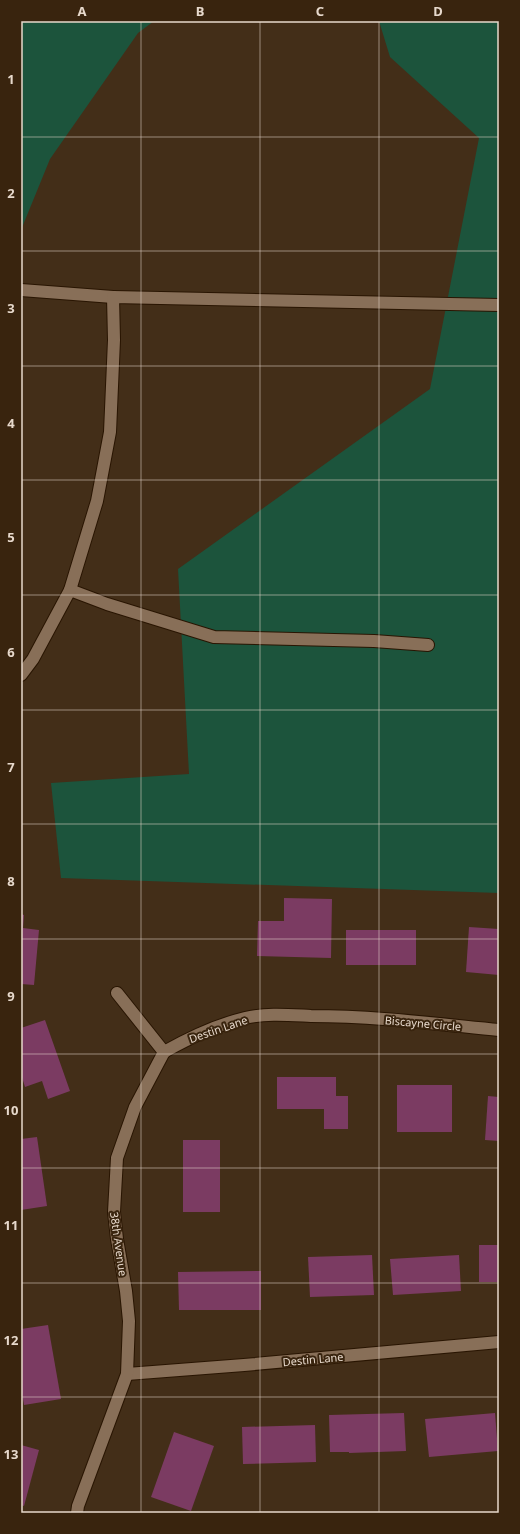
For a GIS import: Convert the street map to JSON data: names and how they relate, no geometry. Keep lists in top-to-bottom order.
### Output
{
  "streets": {
    "street": ["Biscayne Circle", "Destin Lane", "38th Avenue"]
  },
  "crossings": [
    ["Biscayne Circle", "Destin Lane"],
    ["Destin Lane", "38th Avenue"]
  ],
  "grid": {
    "columns": [
      "A",
      "B",
      "C",
      "D"
    ],
    "rows": [
      "1",
      "2",
      "3",
      "4",
      "5",
      "6",
      "7",
      "8",
      "9",
      "10",
      "11",
      "12",
      "13"
    ]
  }
}
